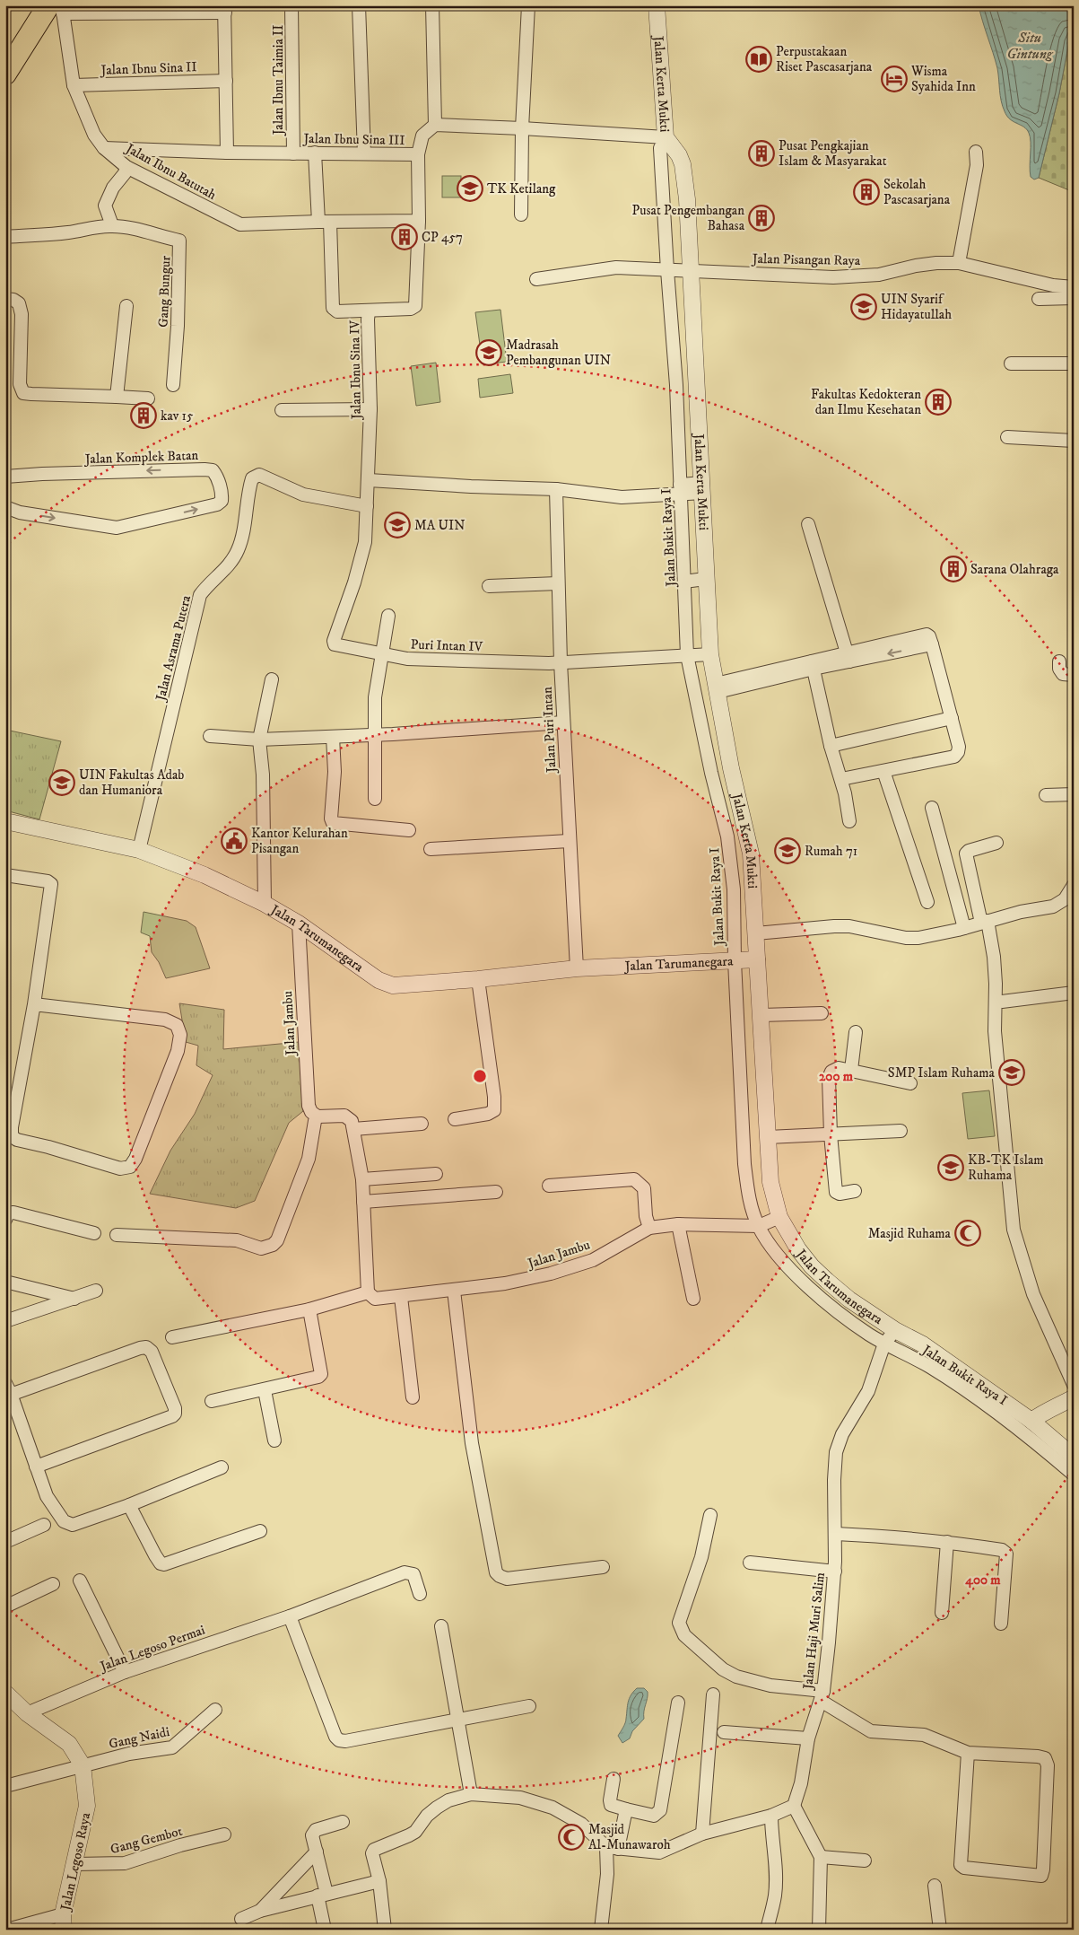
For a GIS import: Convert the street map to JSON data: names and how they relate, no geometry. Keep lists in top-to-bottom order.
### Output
{
  "streets": {
    "street": [
      "Jalan Ibnu Sina II",
      "Jalan Ibnu Taimia II",
      "Jalan Kerta Mukti",
      "Jalan Ibnu Sina III",
      "Jalan Ibnu Batutah",
      "Jalan Pisangan Raya",
      "Gang Bungur",
      "Jalan Ibnu Sina IV",
      "Jalan Komplek Batan",
      "Jalan Bukit Raya I",
      "Puri Intan IV",
      "Jalan Asrama Putera",
      "Jalan Puri Intan",
      "Jalan Tarumanegara",
      "Jalan Jambu",
      "Jalan Haji Muri Salim",
      "Jalan Legoso Permai",
      "Gang Naidi",
      "Gang Gembot",
      "Jalan Legoso Raya"
    ]
  },
  "crossings": [
    ["Jalan Ibnu Sina II", "Jalan Ibnu Batutah"],
    ["Jalan Ibnu Taimia II", "Jalan Ibnu Sina III"],
    ["Jalan Kerta Mukti", "Jalan Pisangan Raya"],
    ["Jalan Kerta Mukti", "Jalan Bukit Raya I"],
    ["Jalan Kerta Mukti", "Puri Intan IV"],
    ["Jalan Kerta Mukti", "Jalan Tarumanegara"],
    ["Jalan Ibnu Sina III", "Jalan Ibnu Batutah"],
    ["Jalan Ibnu Sina III", "Jalan Ibnu Sina IV"],
    ["Jalan Pisangan Raya", "Jalan Bukit Raya I"],
    ["Jalan Ibnu Sina IV", "Puri Intan IV"],
    ["Jalan Ibnu Sina IV", "Jalan Asrama Putera"],
    ["Jalan Bukit Raya I", "Puri Intan IV"],
    ["Jalan Bukit Raya I", "Jalan Tarumanegara"],
    ["Jalan Bukit Raya I", "Jalan Jambu"],
    ["Jalan Bukit Raya I", "Jalan Haji Muri Salim"],
    ["Puri Intan IV", "Jalan Puri Intan"],
    ["Jalan Asrama Putera", "Jalan Tarumanegara"],
    ["Jalan Puri Intan", "Jalan Tarumanegara"],
    ["Jalan Tarumanegara", "Jalan Jambu"],
    ["Jalan Tarumanegara", "Jalan Haji Muri Salim"],
    ["Jalan Legoso Permai", "Jalan Legoso Raya"],
    ["Gang Naidi", "Jalan Legoso Raya"],
    ["Gang Gembot", "Jalan Legoso Raya"]
  ],
  "water": ["Situ Gintung"],
  "places": {
    "library": ["Perpustakaan Riset Pascasarjana"],
    "hotel": ["Wisma Syahida Inn"],
    "building": [
      "Pusat Pengkajian Islam & Masyarakat",
      "Sekolah Pascasarjana",
      "Pusat Pengembangan Bahasa",
      "CP 457",
      "Fakultas Kedokteran dan Ilmu Kesehatan",
      "kav 15",
      "Sarana Olahraga"
    ],
    "school or university": [
      "TK Ketilang",
      "UIN Syarif Hidayatullah",
      "Madrasah Pembangunan UIN",
      "MA UIN",
      "UIN Fakultas Adab dan Humaniora",
      "Rumah 71",
      "SMP Islam Ruhama",
      "KB-TK Islam Ruhama"
    ],
    "public building": ["Kantor Kelurahan Pisangan"],
    "mosque": ["Masjid Ruhama", "Masjid Al-Munawaroh"]
  },
  "rings": ["200 m", "400 m"]
}
